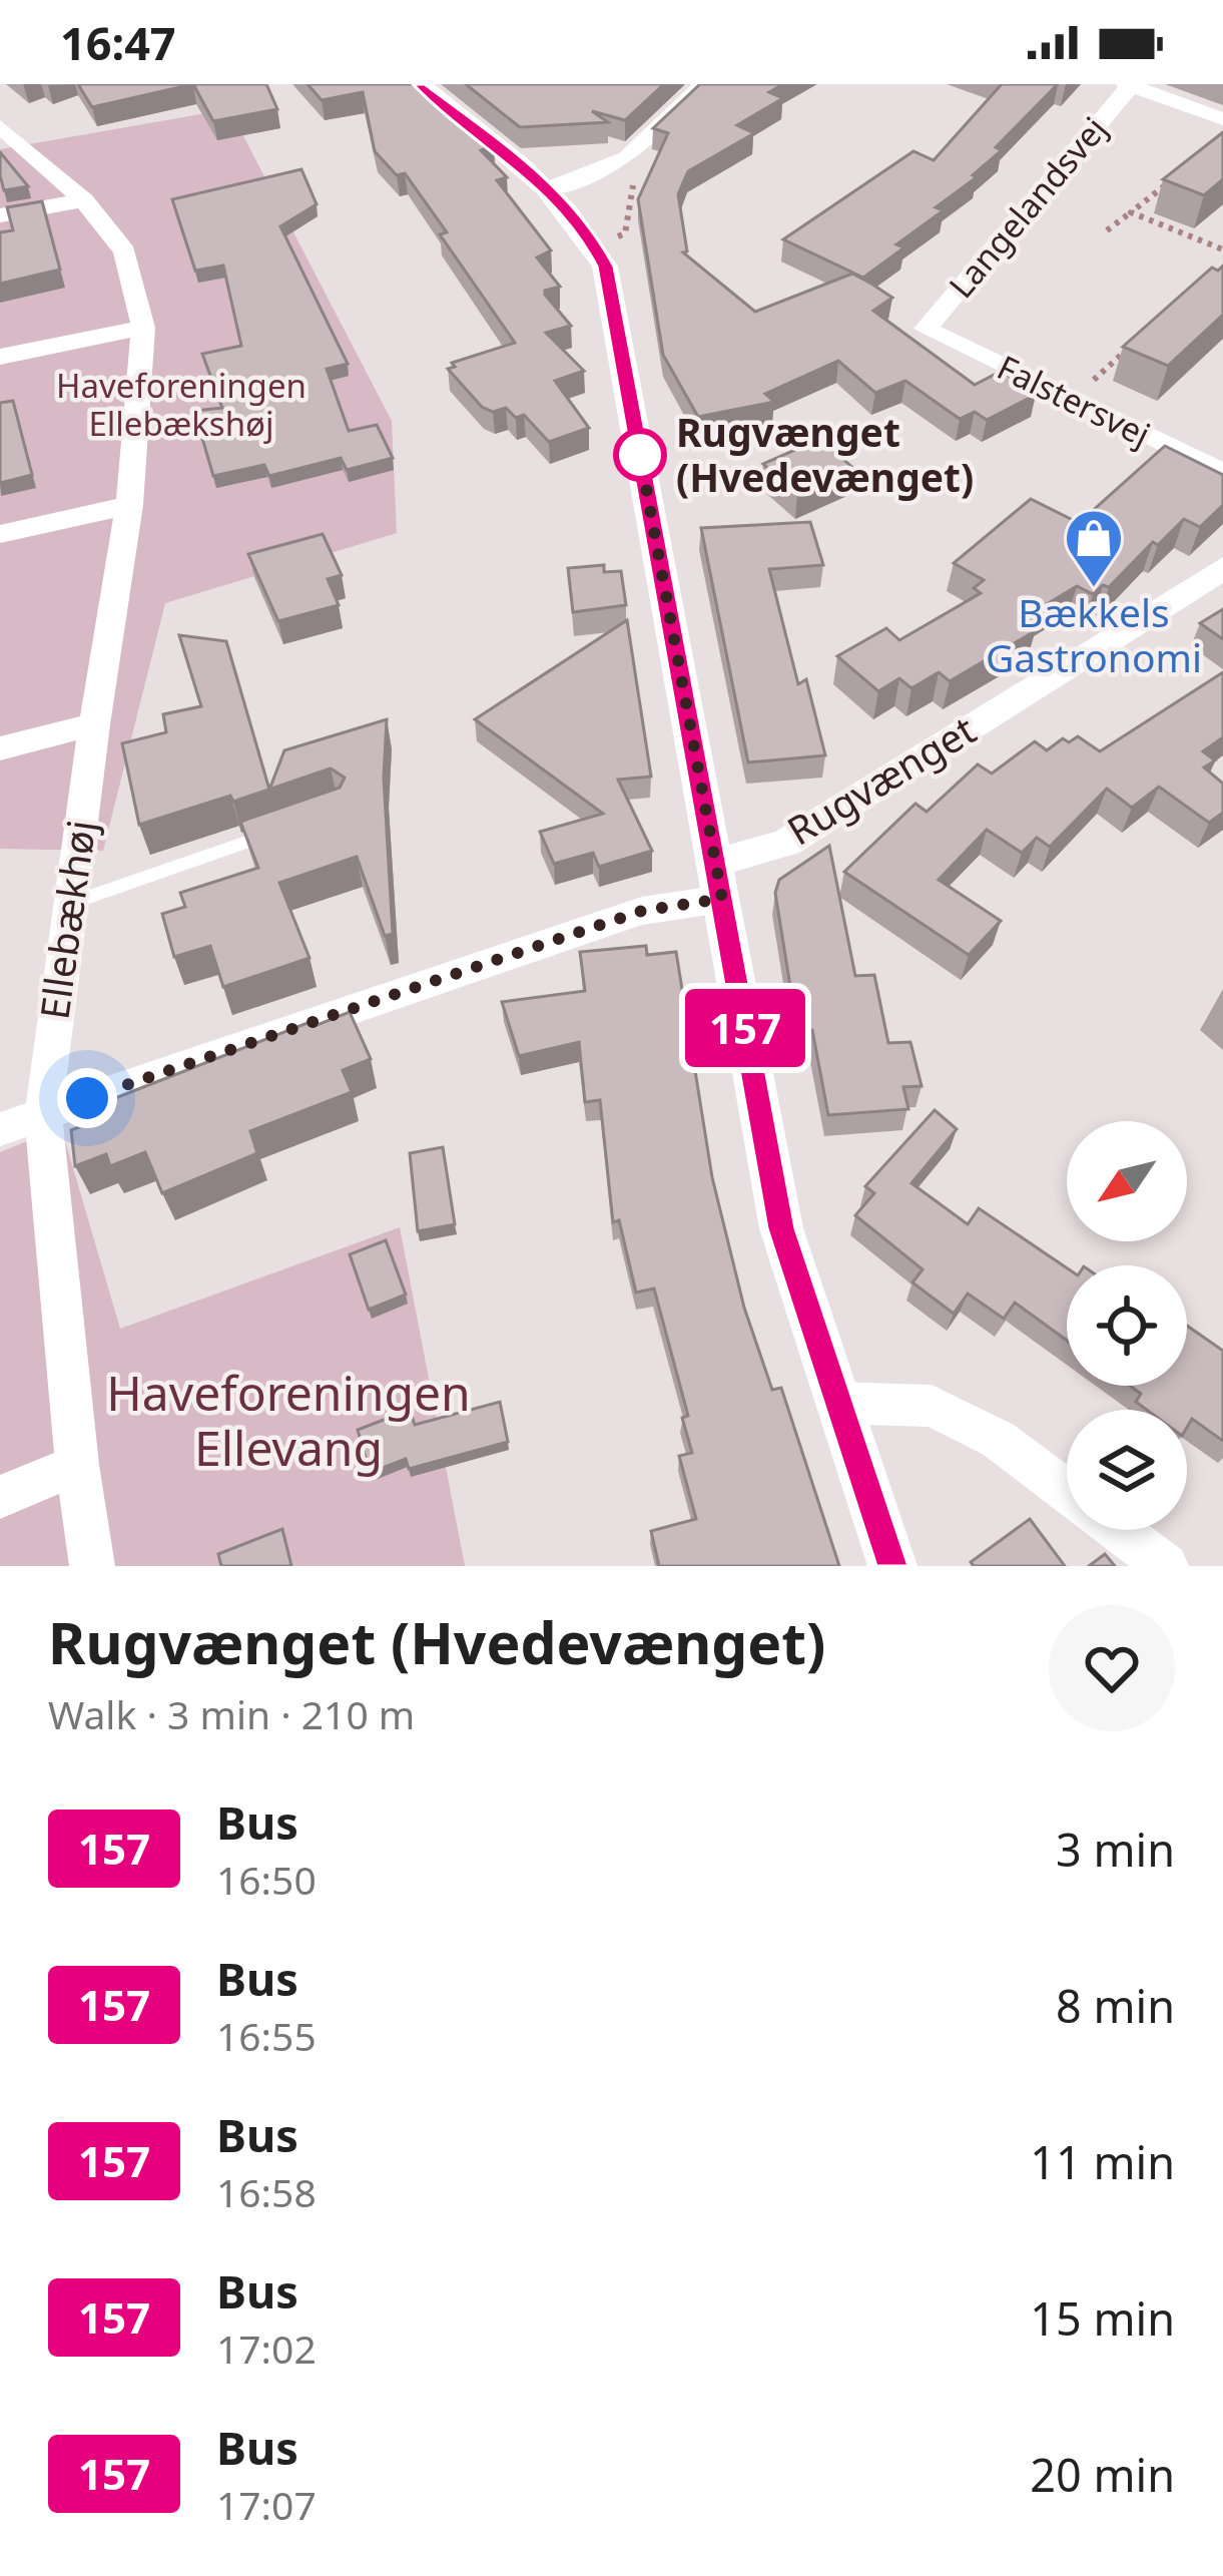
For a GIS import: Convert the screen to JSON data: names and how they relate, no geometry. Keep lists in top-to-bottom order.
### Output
{
  "streets": {
    "street": [
      "Langelandsvej",
      "Falstersvej",
      "Rugvænget",
      "Ellebækhøj"
    ]
  },
  "crossings": [
    ["Langelandsvej", "Falstersvej"]
  ],
  "parks": ["Haveforeningen Ellebækshøj", "Haveforeningen Ellevang"],
  "places": {
    "other": ["Rugvænget (Hvedevænget)"],
    "shop": ["Bækkels Gastronomi"]
  },
  "lines": ["bus line 157"],
  "north": "bottom left",
  "page": {
    "status": "16:47",
    "on_map": "157",
    "heading": ["Rugvænget (Hvedevænget)", "Walk · 3 min · 210 m"],
    "list": [
      {
        "mark": "157",
        "name": "Bus",
        "note": "16:50",
        "value": "3 min"
      },
      {
        "mark": "157",
        "name": "Bus",
        "note": "16:55",
        "value": "8 min"
      },
      {
        "mark": "157",
        "name": "Bus",
        "note": "16:58",
        "value": "11 min"
      },
      {
        "mark": "157",
        "name": "Bus",
        "note": "17:02",
        "value": "15 min"
      },
      {
        "mark": "157",
        "name": "Bus",
        "note": "17:07",
        "value": "20 min"
      }
    ]
  }
}
